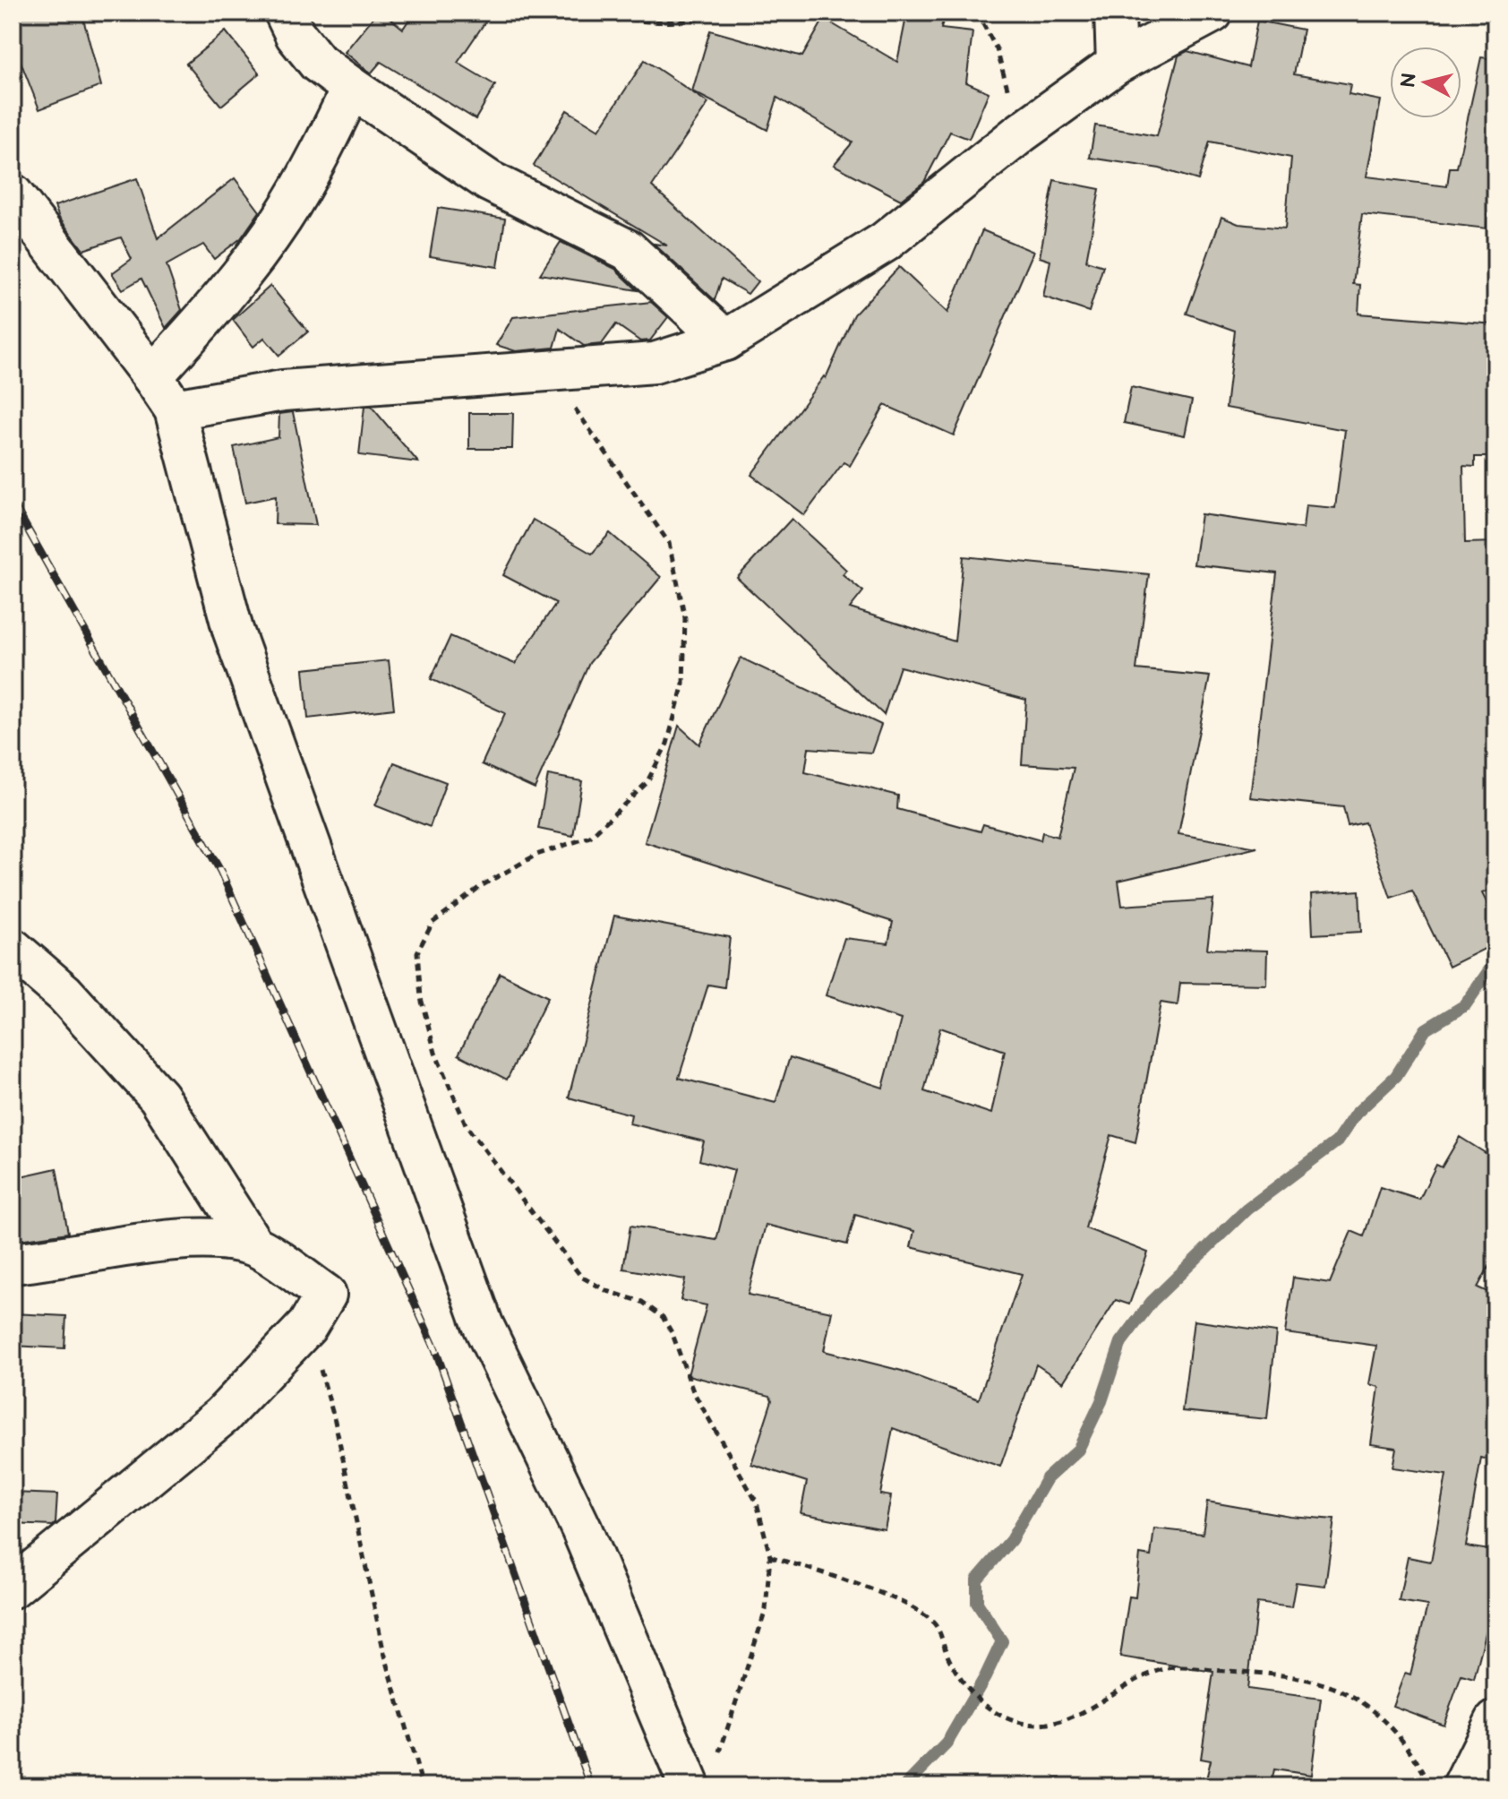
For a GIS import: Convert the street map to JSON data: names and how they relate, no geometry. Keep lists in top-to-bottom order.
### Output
{
  "north": "left"
}
